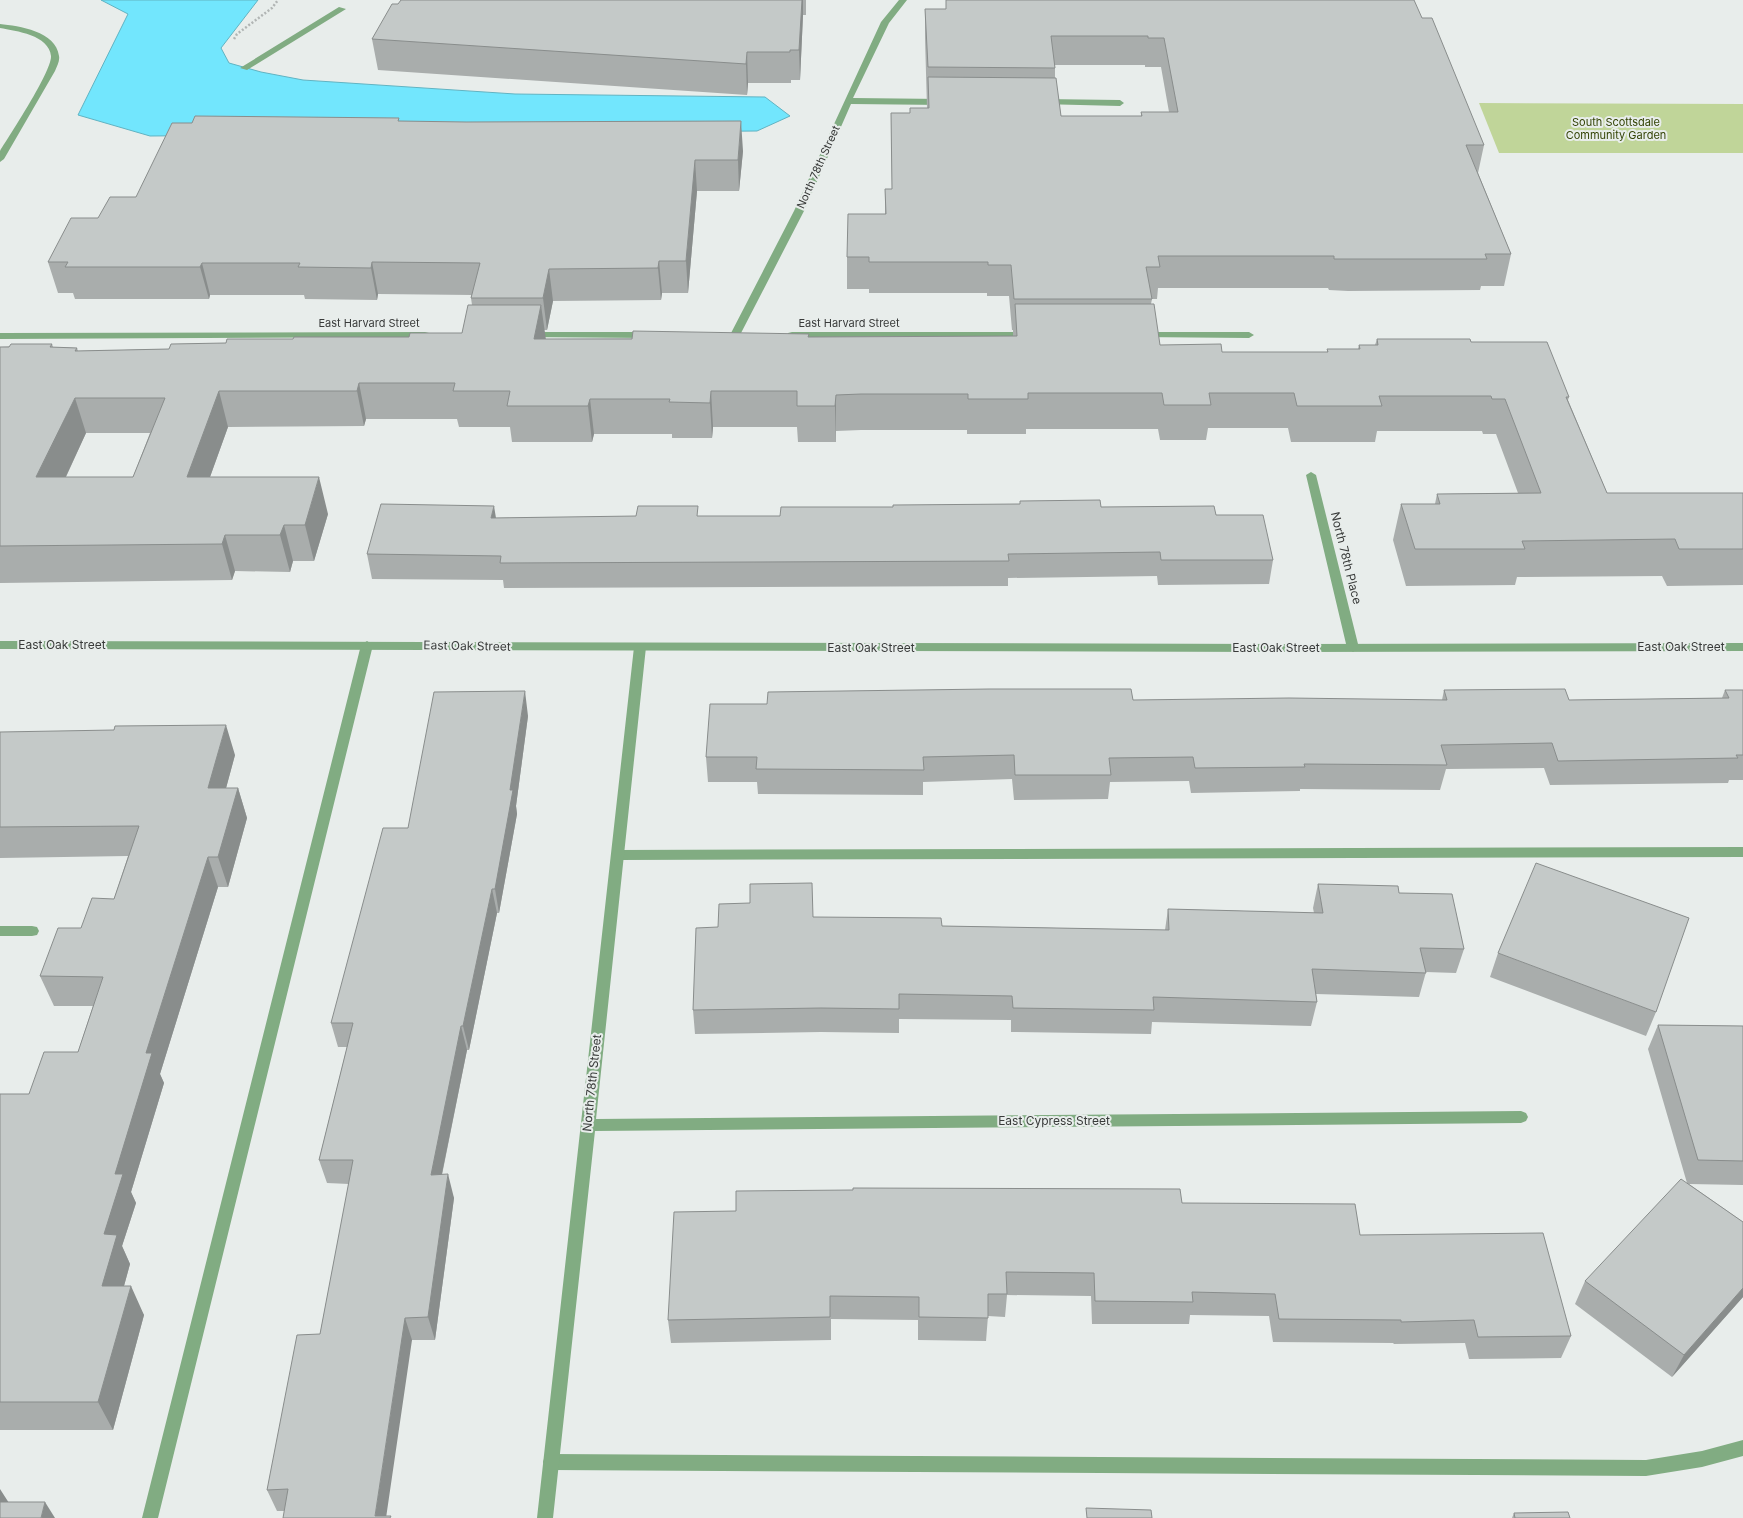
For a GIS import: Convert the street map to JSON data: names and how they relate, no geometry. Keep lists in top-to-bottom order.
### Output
{
  "streets": {
    "street": [
      "North 78th Street",
      "East Harvard Street",
      "North 78th Place",
      "East Oak Street",
      "East Cypress Street"
    ]
  },
  "crossings": [
    ["North 78th Street", "East Oak Street"],
    ["North 78th Street", "East Cypress Street"],
    ["North 78th Place", "East Oak Street"]
  ],
  "parks": ["South Scottsdale Community Garden"]
}
